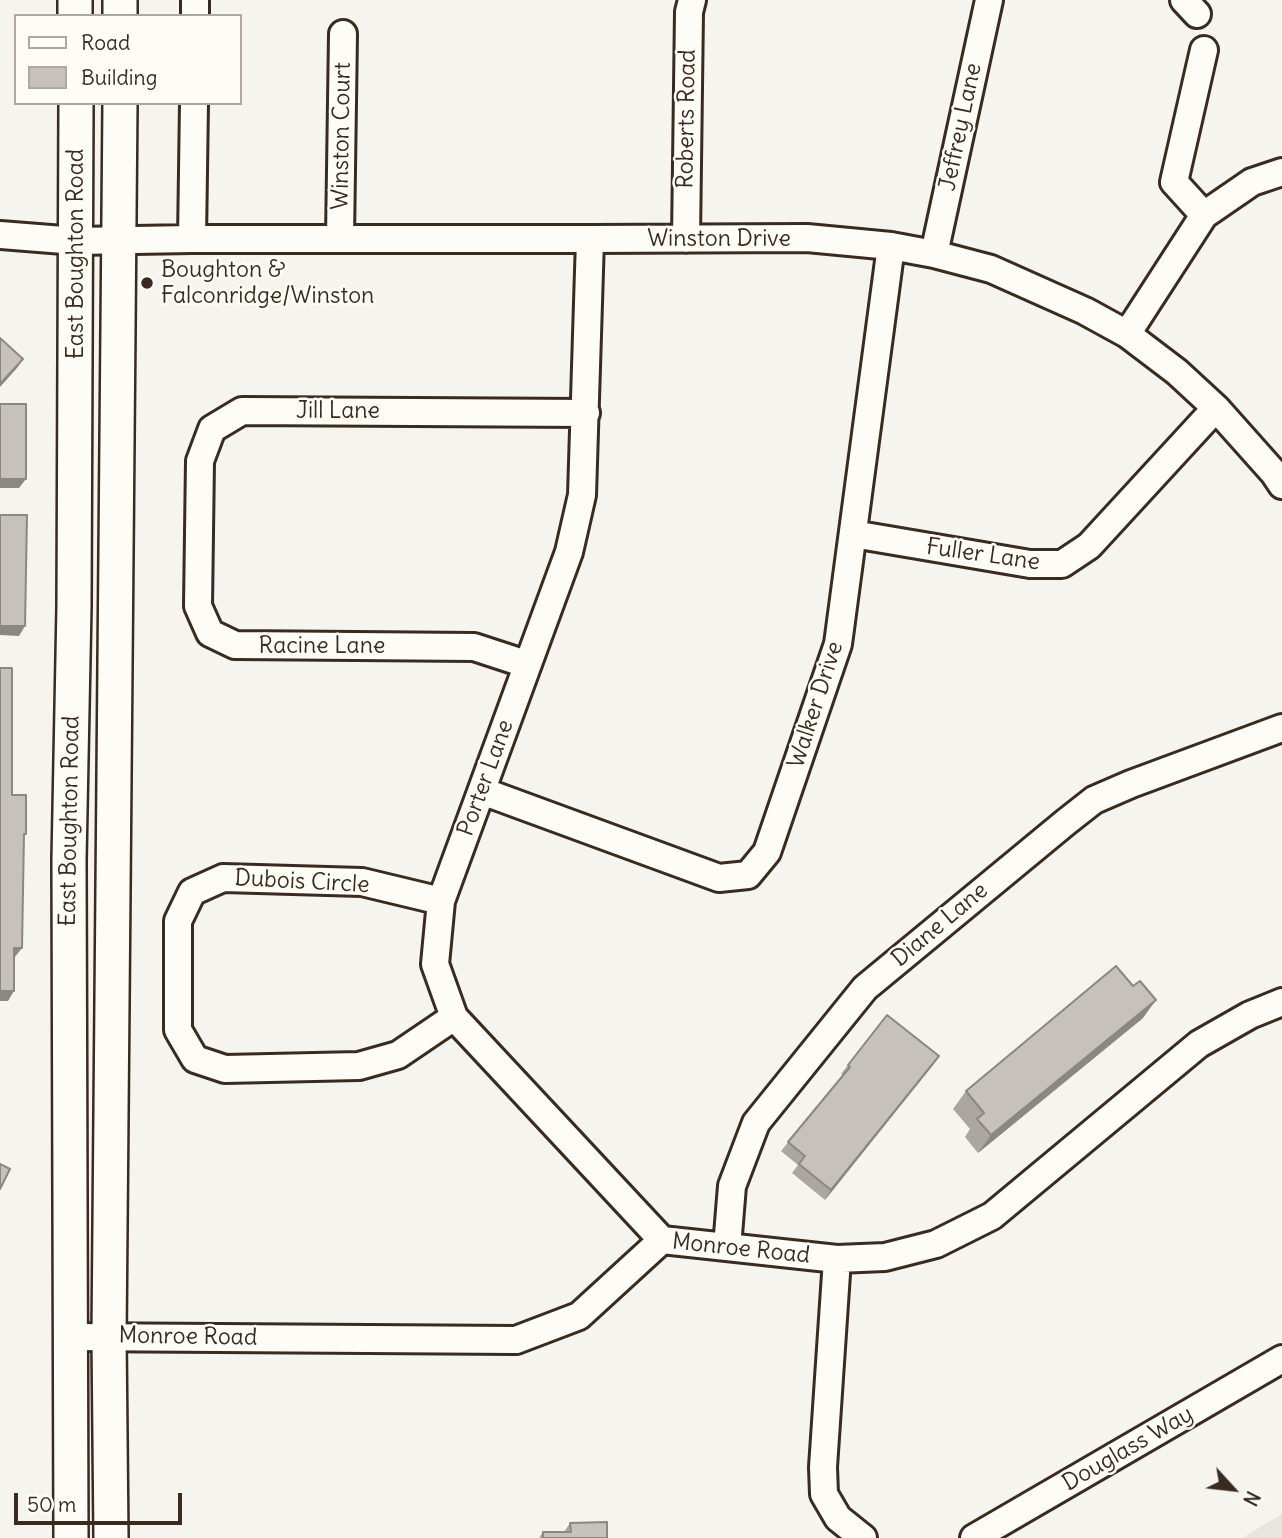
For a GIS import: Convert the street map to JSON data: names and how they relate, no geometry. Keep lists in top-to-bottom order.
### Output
{
  "streets": {
    "main road": ["East Boughton Road"],
    "street": [
      "Roberts Road",
      "Jeffrey Lane",
      "Winston Court",
      "Winston Drive",
      "Jill Lane",
      "Fuller Lane",
      "Racine Lane",
      "Walker Drive",
      "Porter Lane",
      "Dubois Circle",
      "Diane Lane",
      "Monroe Road",
      "Douglass Way"
    ]
  },
  "crossings": [
    ["Roberts Road", "Winston Drive"],
    ["Jeffrey Lane", "Winston Drive"],
    ["Winston Court", "Winston Drive"],
    ["Winston Drive", "East Boughton Road"],
    ["Winston Drive", "Fuller Lane"],
    ["Winston Drive", "Walker Drive"],
    ["Winston Drive", "Porter Lane"],
    ["East Boughton Road", "Monroe Road"],
    ["Jill Lane", "Racine Lane"],
    ["Jill Lane", "Porter Lane"],
    ["Fuller Lane", "Walker Drive"],
    ["Racine Lane", "Porter Lane"],
    ["Walker Drive", "Porter Lane"],
    ["Porter Lane", "Dubois Circle"],
    ["Porter Lane", "Monroe Road"],
    ["Diane Lane", "Monroe Road"]
  ],
  "places": ["Boughton & Falconridge/Winston"],
  "legend": ["Road", "Building"],
  "scale_bar": "50 m",
  "north": "bottom right"
}
